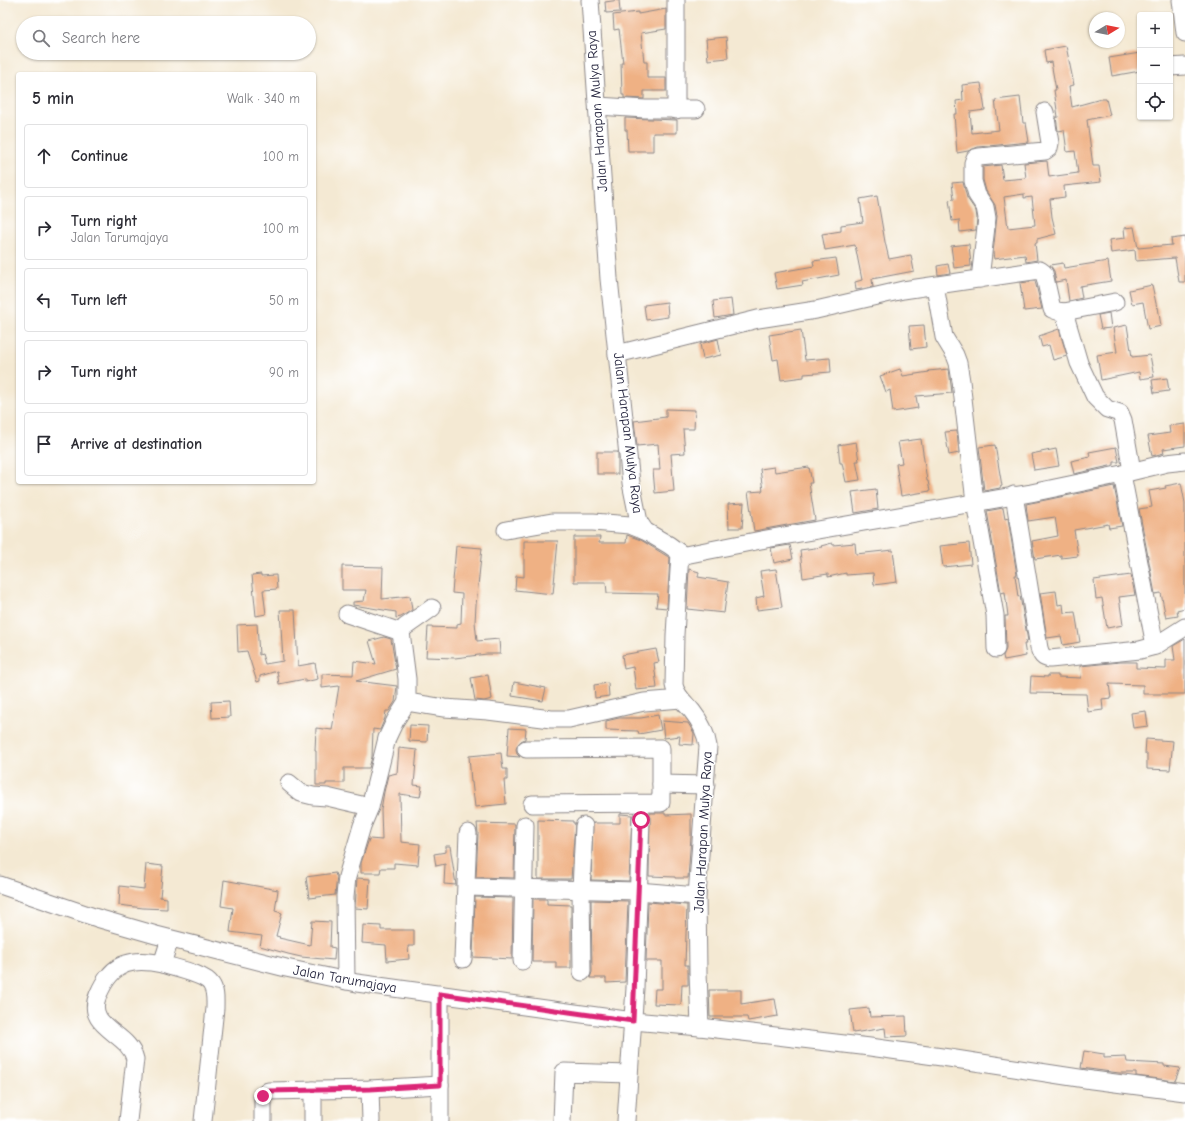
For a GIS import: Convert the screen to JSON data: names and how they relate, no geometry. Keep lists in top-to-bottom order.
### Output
{
  "streets": {
    "street": ["Jalan Harapan Mulya Raya", "Jalan Tarumajaya"]
  },
  "crossings": [
    ["Jalan Harapan Mulya Raya", "Jalan Tarumajaya"]
  ],
  "north": "right",
  "page": {
    "map_buttons": ["+", "−"],
    "search": "Search here",
    "heading": ["5 min", "Walk · 340 m"],
    "list": [
      ["Continue", "100 m"],
      ["Turn right", "Jalan Tarumajaya", "100 m"],
      ["Turn left", "50 m"],
      ["Turn right", "90 m"],
      "Arrive at destination"
    ]
  }
}
